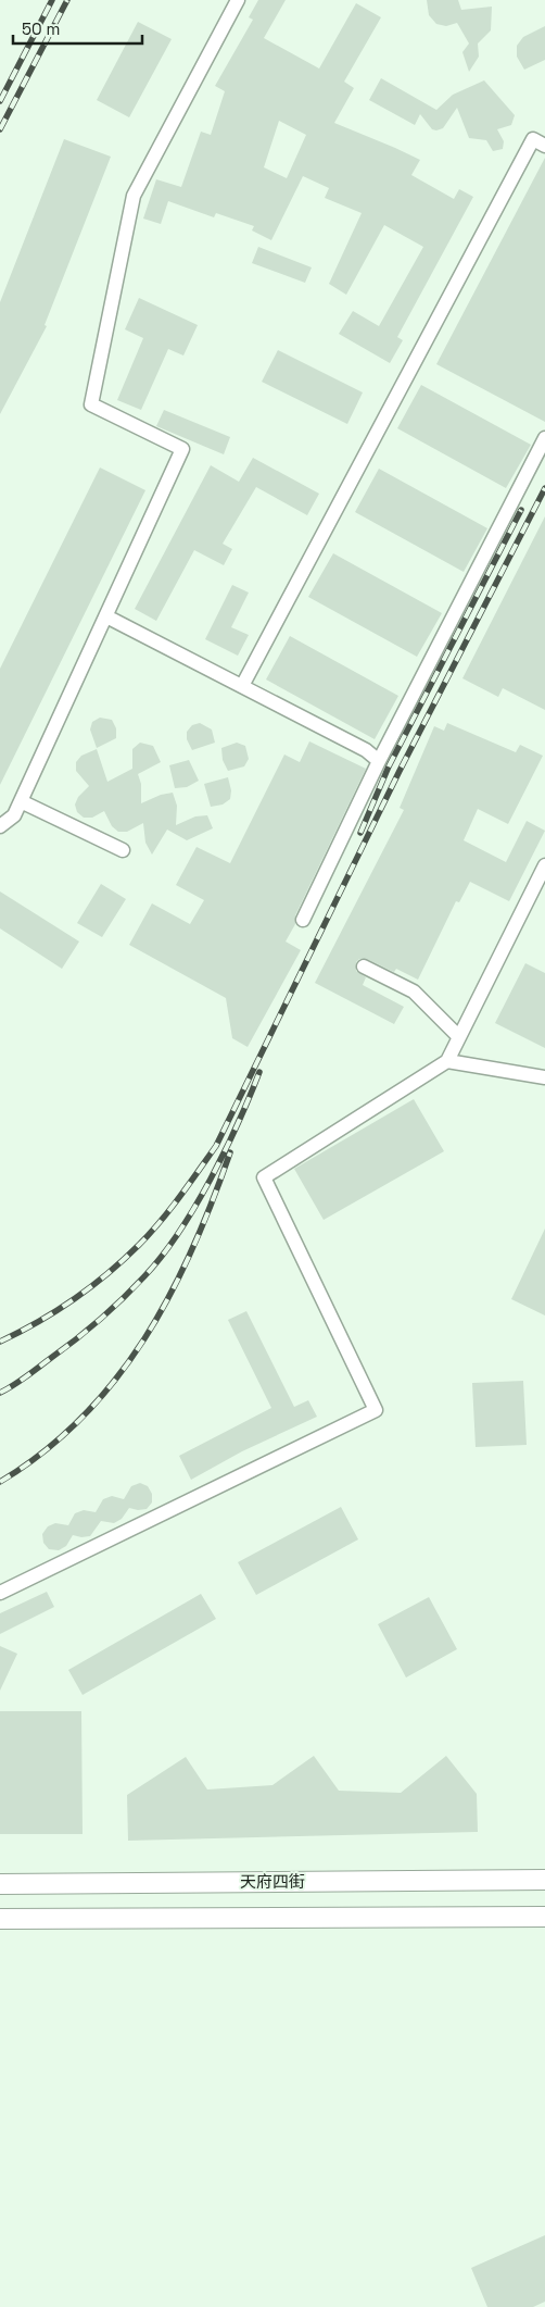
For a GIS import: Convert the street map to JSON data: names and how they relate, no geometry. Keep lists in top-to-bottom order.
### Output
{
  "streets": {
    "main road": ["天府四街"]
  },
  "scale_bar": "50 m"
}
